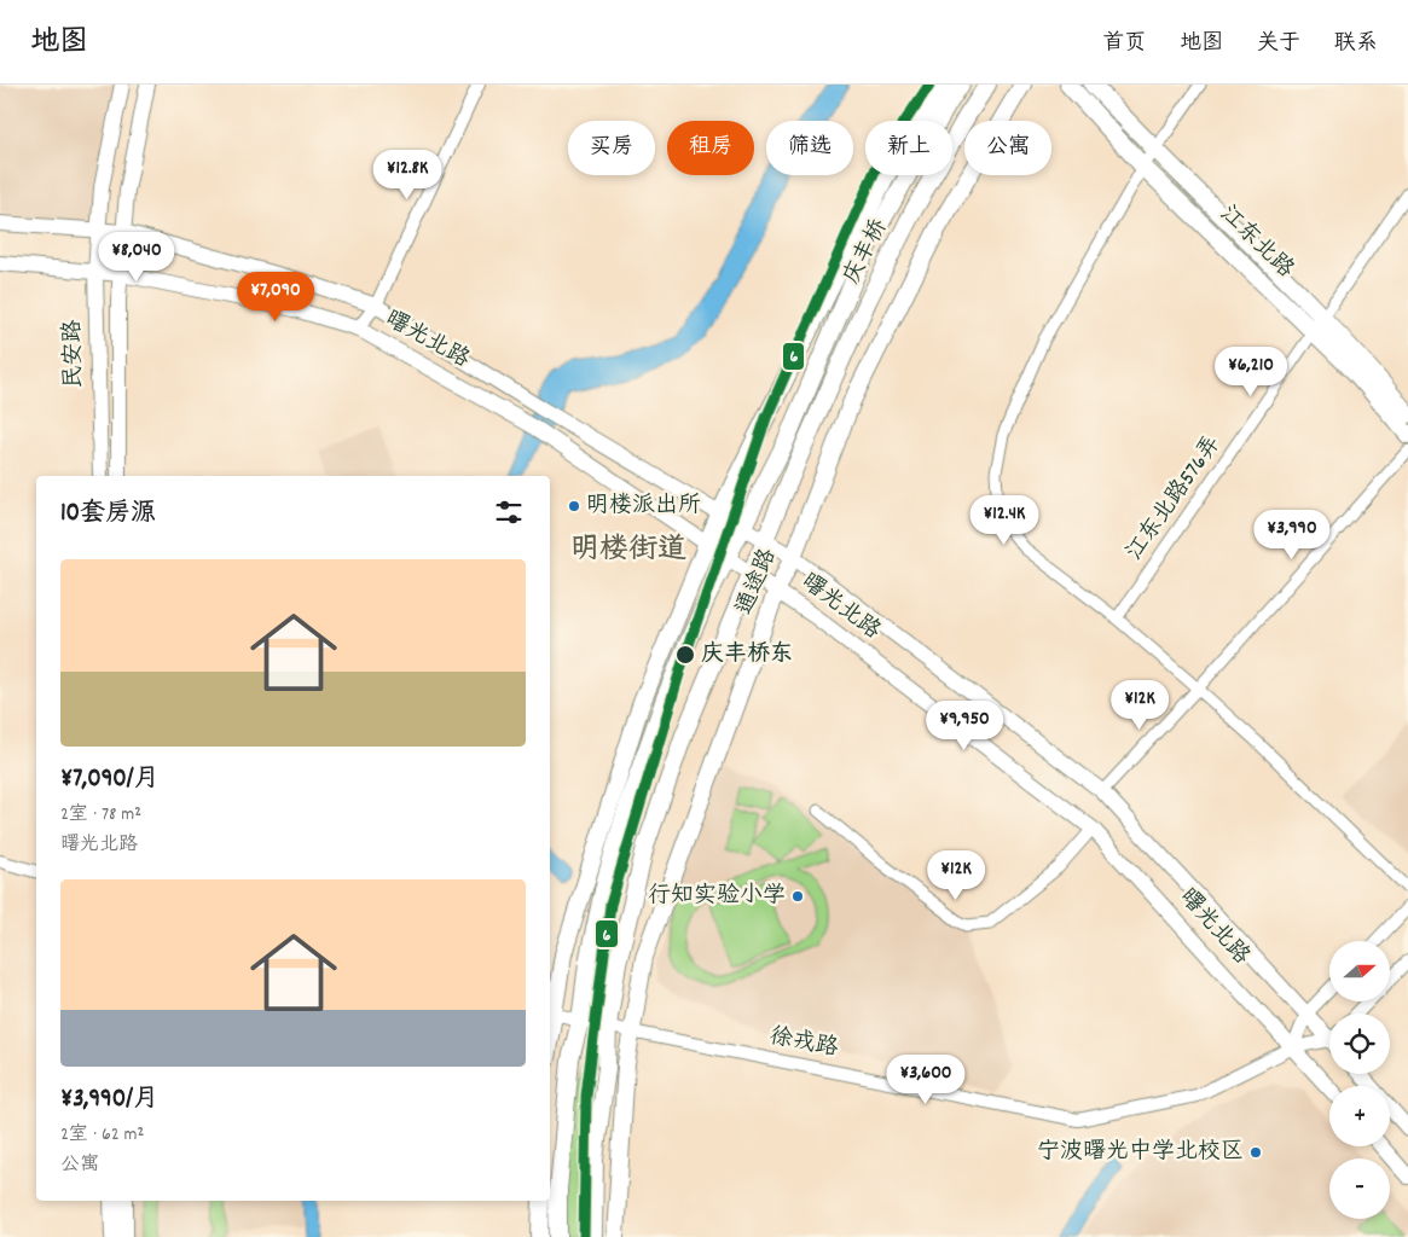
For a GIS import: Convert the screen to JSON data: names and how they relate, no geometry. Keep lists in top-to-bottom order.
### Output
{
  "streets": {
    "main road": [
      "江东北路",
      "庆丰桥",
      "曙光北路",
      "民安路",
      "通途路"
    ],
    "street": ["江东北路576弄", "徐戎路"]
  },
  "crossings": [
    ["江东北路", "江东北路576弄"],
    ["庆丰桥", "通途路"],
    ["曙光北路", "民安路"],
    ["曙光北路", "通途路"],
    ["曙光北路", "徐戎路"],
    ["通途路", "徐戎路"]
  ],
  "districts": ["明楼街道"],
  "places": [
    "明楼派出所",
    "庆丰桥东",
    "行知实验小学",
    "宁波曙光中学北校区"
  ],
  "lines": ["transit line 6"],
  "north": "right",
  "page": {
    "header": "地图",
    "nav": [
      "首页",
      "地图",
      "关于",
      "联系"
    ],
    "chip": [
      "买房",
      "租房",
      "筛选",
      "新上",
      "公寓"
    ],
    "price": [
      "¥12.8K",
      "¥8,040",
      "¥7,090",
      "¥6,210",
      "¥12.4K",
      "¥3,990",
      "¥12K",
      "¥9,950",
      "¥12K",
      "¥3,600"
    ],
    "heading": "10套房源",
    "list": [
      {
        "name": "¥7,090/月",
        "note": "2室 · 78 m² · 曙光北路"
      },
      {
        "name": "¥3,990/月",
        "note": "2室 · 62 m² · 公寓"
      }
    ],
    "map_buttons": ["+", "−"]
  }
}
